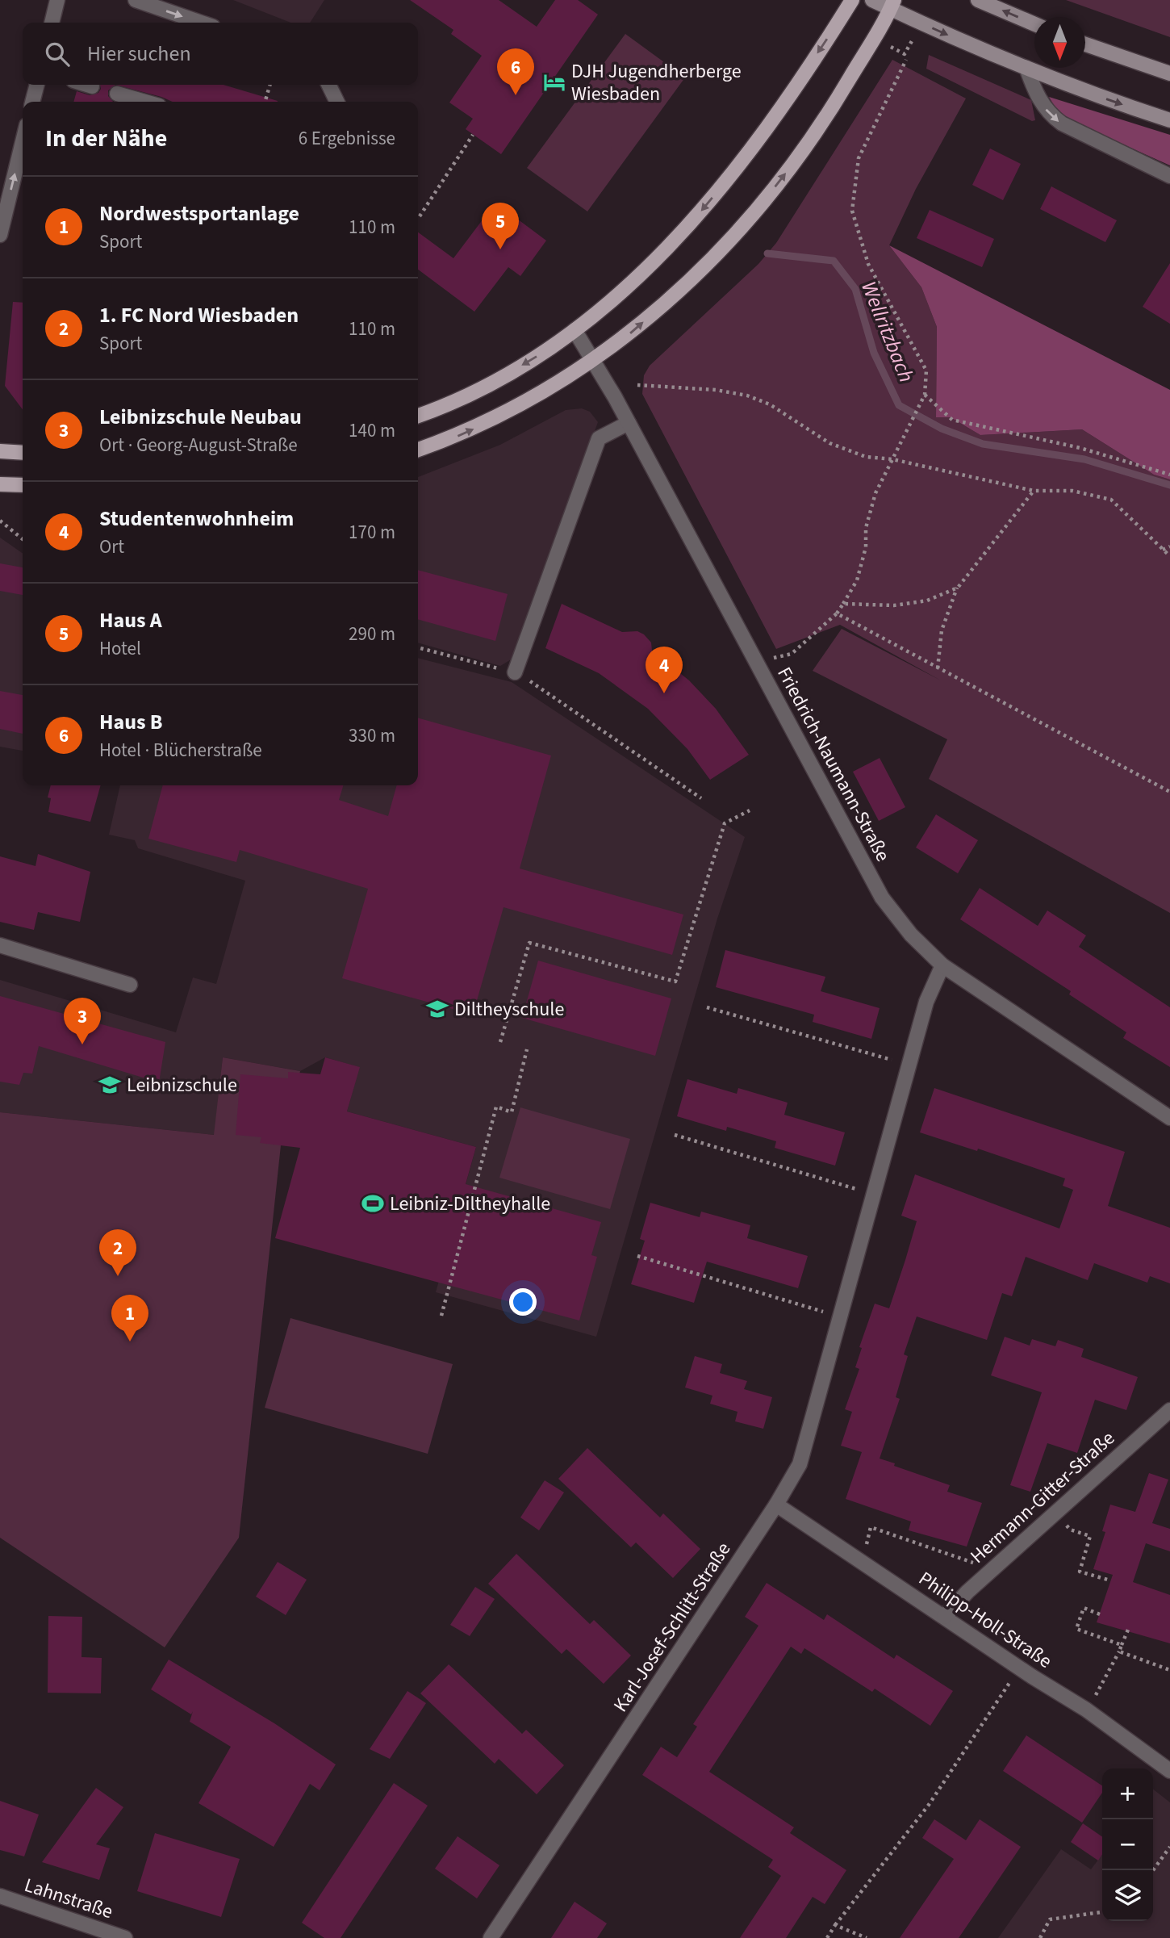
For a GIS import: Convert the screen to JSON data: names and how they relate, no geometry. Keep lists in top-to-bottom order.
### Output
{
  "streets": {
    "street": [
      "Friedrich-Naumann-Straße",
      "Hermann-Gitter-Straße",
      "Philipp-Holl-Straße",
      "Karl-Josef-Schlitt-Straße",
      "Lahnstraße"
    ]
  },
  "crossings": [
    ["Friedrich-Naumann-Straße", "Karl-Josef-Schlitt-Straße"],
    ["Hermann-Gitter-Straße", "Philipp-Holl-Straße"],
    ["Philipp-Holl-Straße", "Karl-Josef-Schlitt-Straße"]
  ],
  "water": ["Wellritzbach"],
  "places": {
    "hotel": ["DJH Jugendherberge Wiesbaden"],
    "school or university": ["Diltheyschule", "Leibnizschule"],
    "sports": ["Leibniz-Diltheyhalle"]
  },
  "north": "bottom",
  "page": {
    "search": "Hier suchen",
    "pins": [
      "6",
      "5",
      "4",
      "3",
      "2",
      "1"
    ],
    "heading": ["In der Nähe", "6 Ergebnisse"],
    "list": [
      {
        "mark": "1",
        "name": "Nordwestsportanlage",
        "note": "Sport",
        "value": "110 m"
      },
      {
        "mark": "2",
        "name": "1. FC Nord Wiesbaden",
        "note": "Sport",
        "value": "110 m"
      },
      {
        "mark": "3",
        "name": "Leibnizschule Neubau",
        "note": "Ort · Georg-August-Straße",
        "value": "140 m"
      },
      {
        "mark": "4",
        "name": "Studentenwohnheim",
        "note": "Ort",
        "value": "170 m"
      },
      {
        "mark": "5",
        "name": "Haus A",
        "note": "Hotel",
        "value": "290 m"
      },
      {
        "mark": "6",
        "name": "Haus B",
        "note": "Hotel · Blücherstraße",
        "value": "330 m"
      }
    ],
    "map_buttons": ["+", "−"]
  }
}
